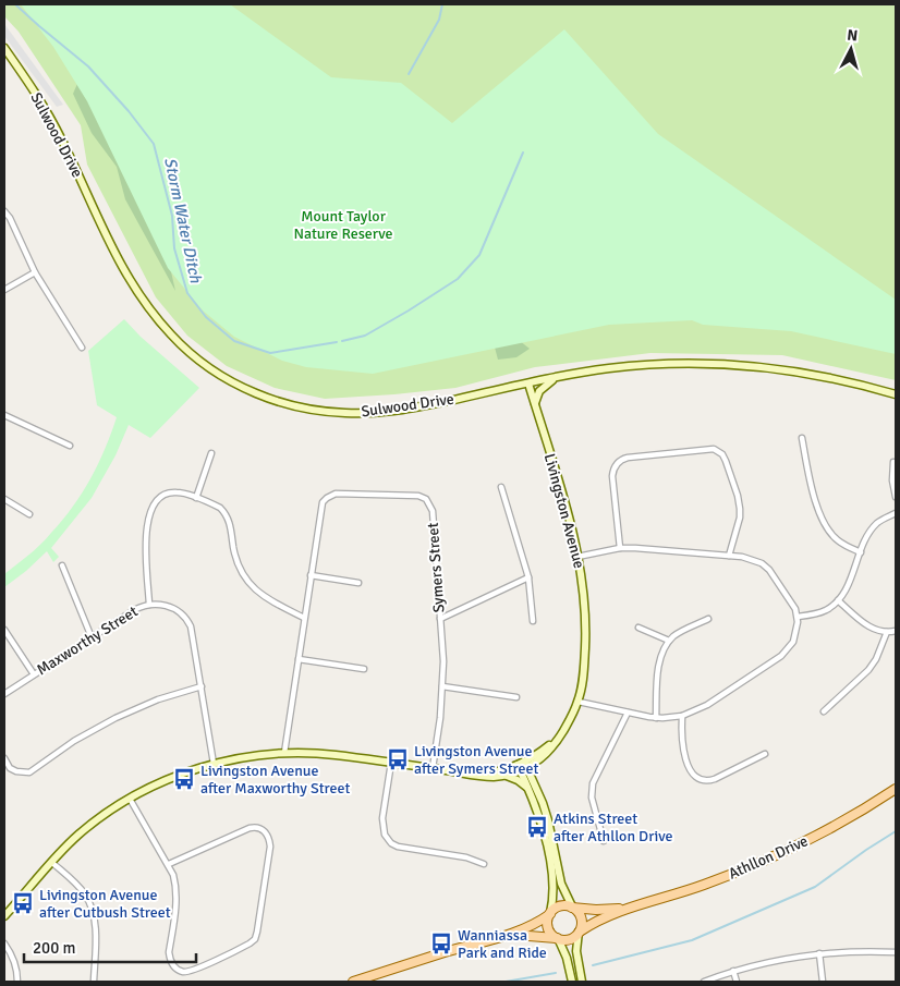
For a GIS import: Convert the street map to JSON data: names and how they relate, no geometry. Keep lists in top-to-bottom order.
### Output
{
  "streets": {
    "main road": ["Athllon Drive"],
    "street": [
      "Sulwood Drive",
      "Livingston Avenue",
      "Symers Street",
      "Maxworthy Street"
    ]
  },
  "crossings": [
    ["Sulwood Drive", "Livingston Avenue"],
    ["Livingston Avenue", "Symers Street"],
    ["Livingston Avenue", "Maxworthy Street"]
  ],
  "water": ["Storm Water Ditch"],
  "parks": ["Mount Taylor Nature Reserve"],
  "places": {
    "bus stop": [
      "Livingston Avenue after Symers Street",
      "Livingston Avenue after Maxworthy Street",
      "Atkins Street after Athllon Drive",
      "Livingston Avenue after Cutbush Street",
      "Wanniassa Park and Ride"
    ]
  },
  "scale_bar": "200 m",
  "north": "top"
}
